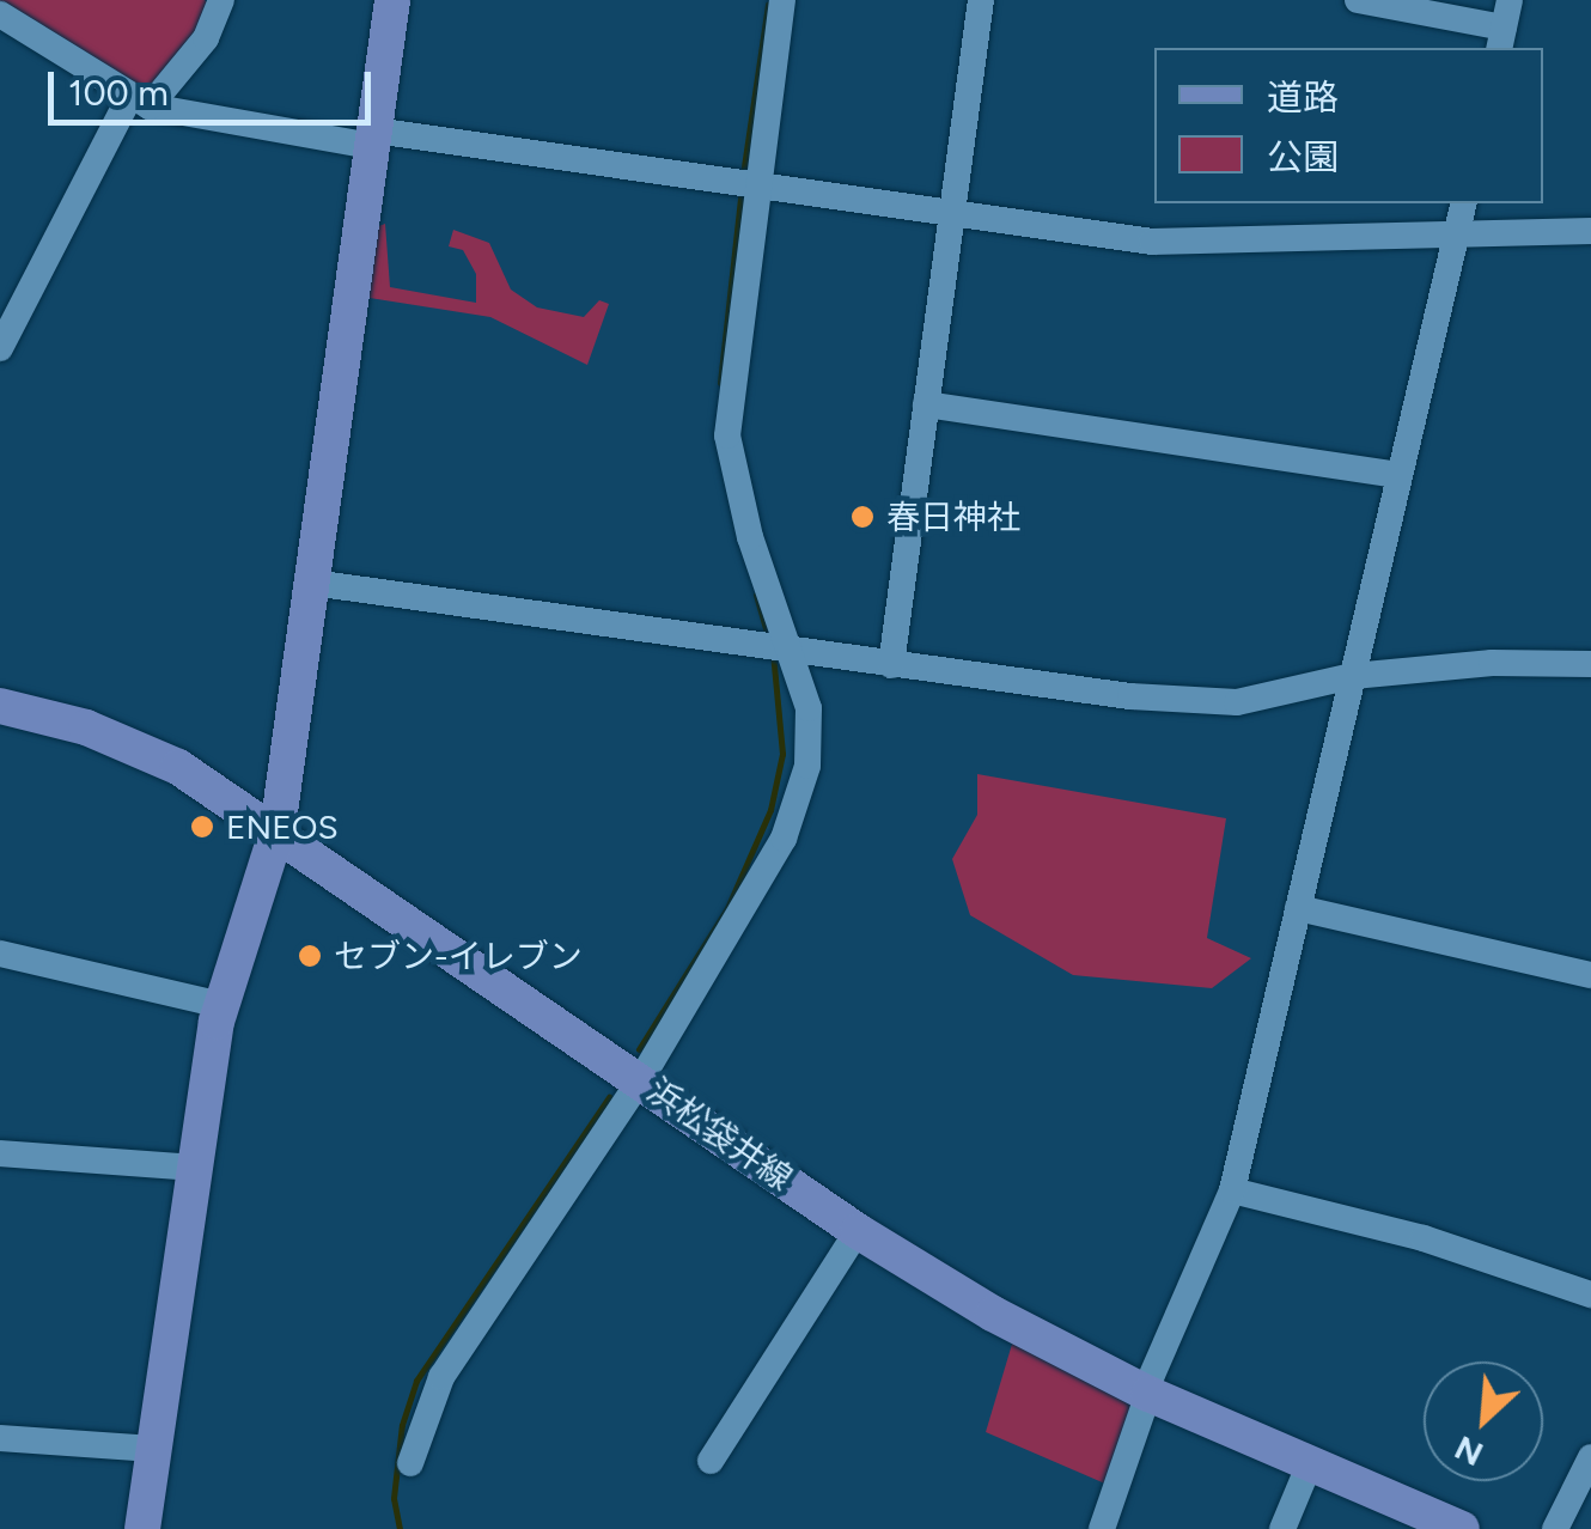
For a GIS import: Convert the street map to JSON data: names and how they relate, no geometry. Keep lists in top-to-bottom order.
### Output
{
  "streets": {
    "main road": ["浜松袋井線"]
  },
  "places": ["春日神社", "ENEOS", "セブン-イレブン"],
  "legend": ["道路", "公園"],
  "scale_bar": "100 m",
  "north": "bottom left"
}
